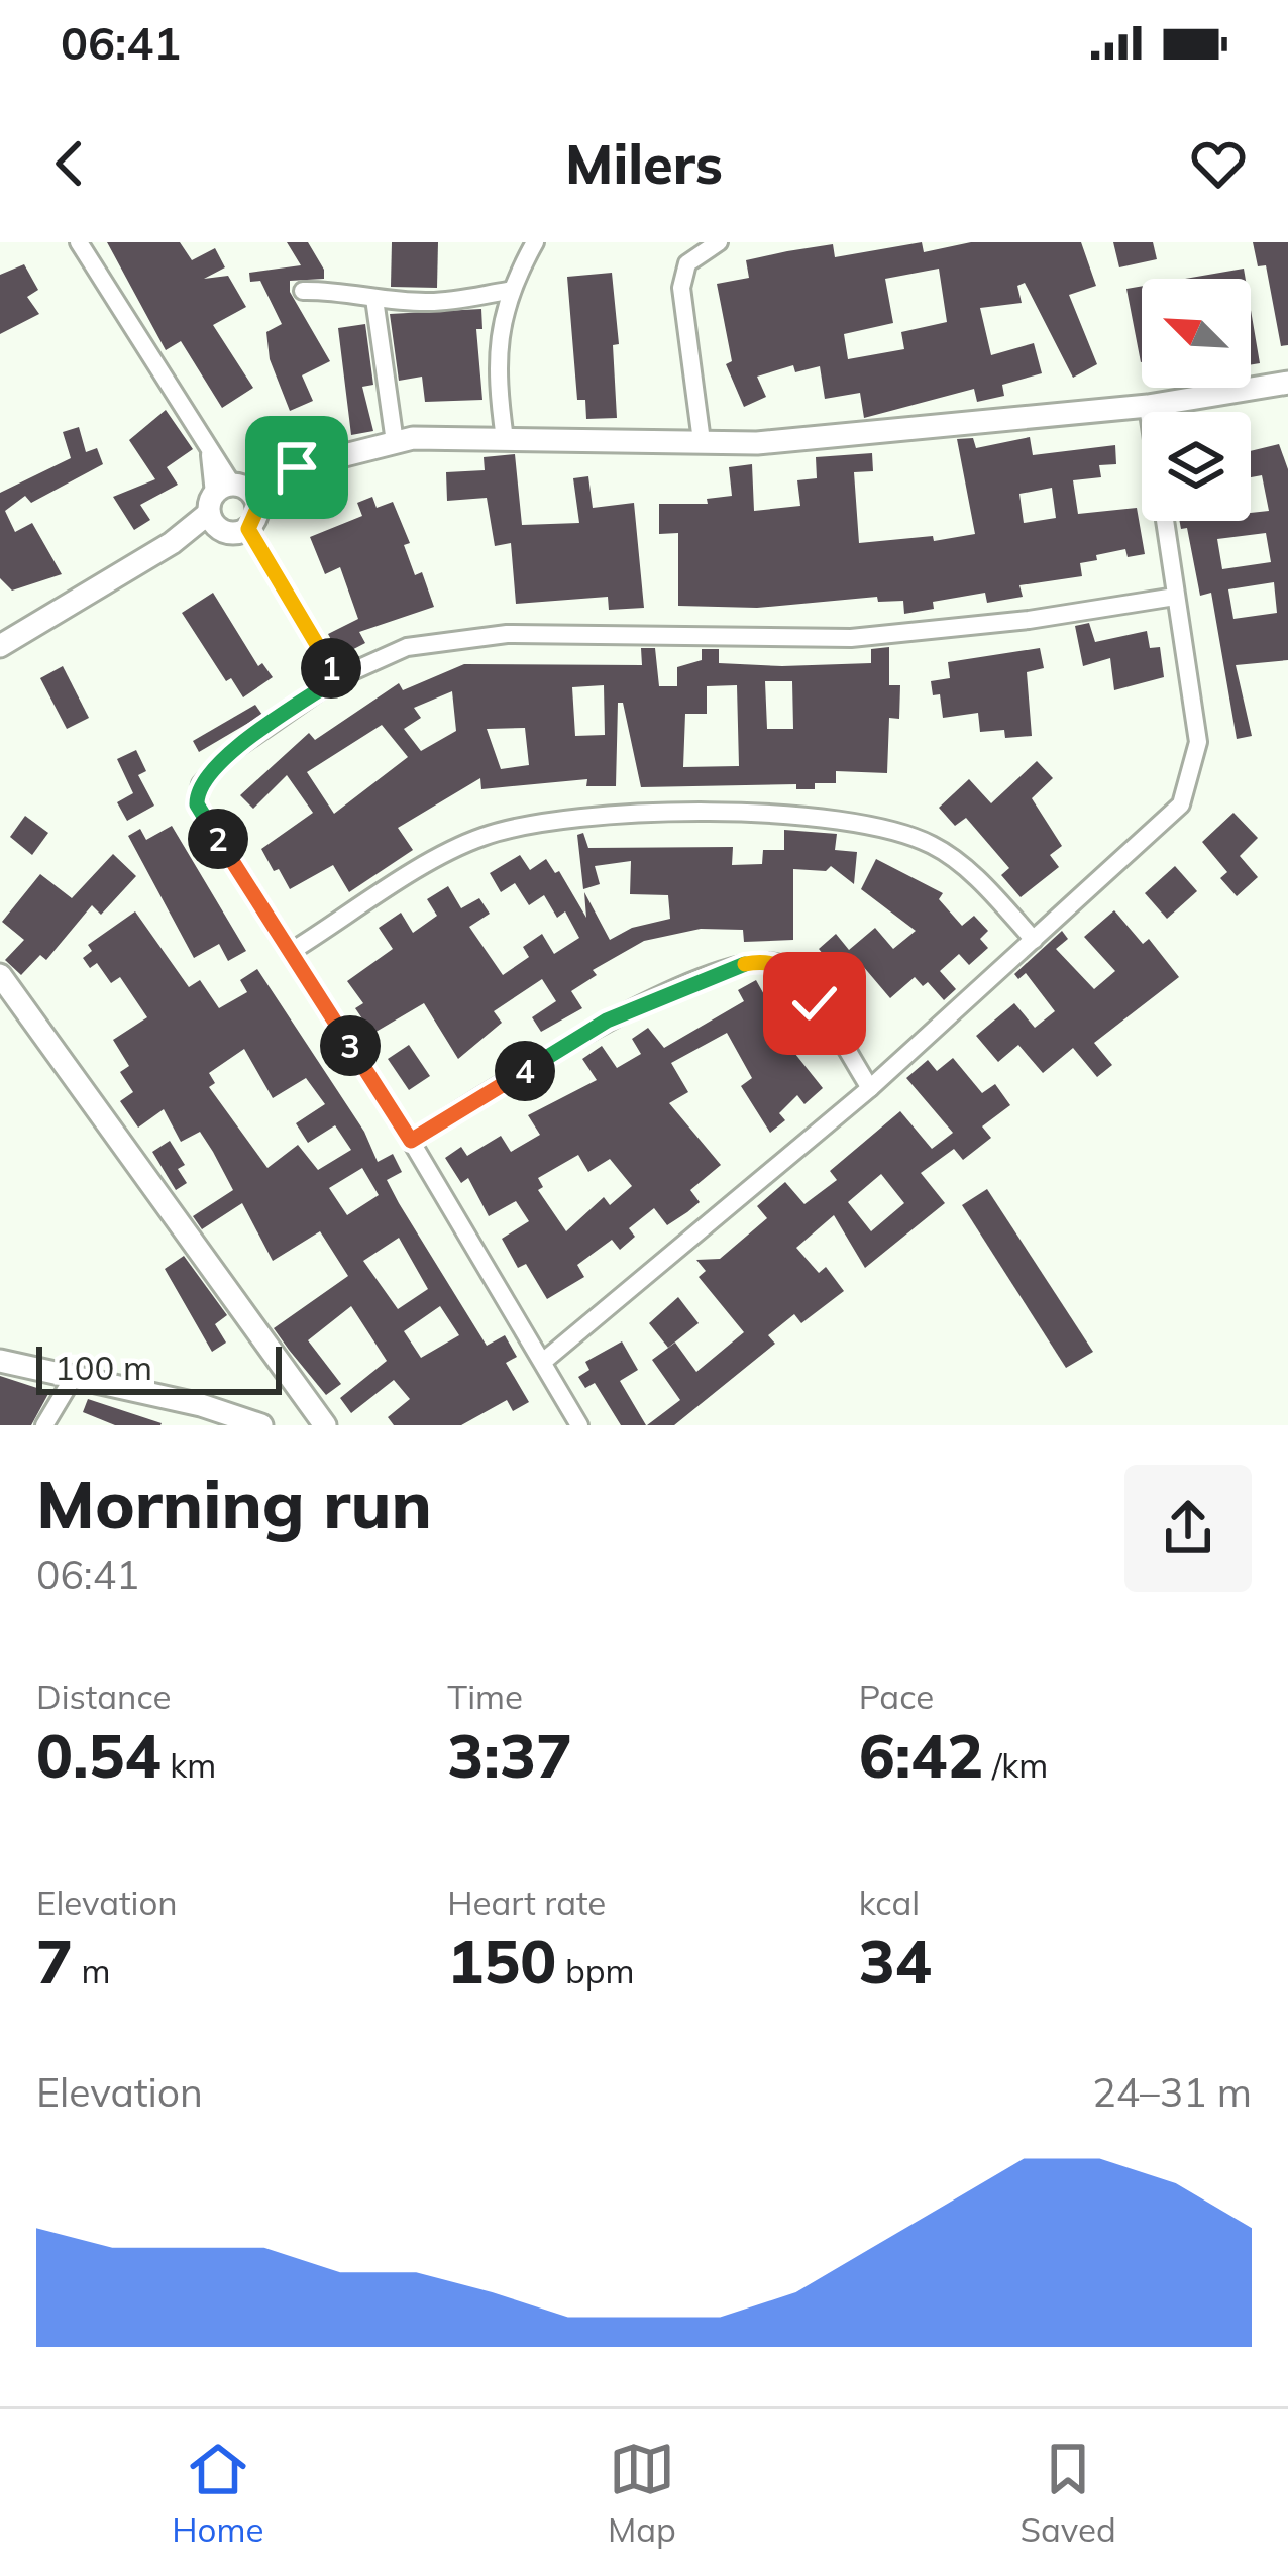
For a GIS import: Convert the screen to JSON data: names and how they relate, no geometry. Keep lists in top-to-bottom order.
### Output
{
  "scale_bar": "100 m",
  "north": "top left",
  "page": {
    "status": "06:41",
    "header": "Milers",
    "pins": [
      "1",
      "2",
      "3",
      "4"
    ],
    "scale": "100 m",
    "heading": ["Morning run", "06:41"],
    "stats": [
      ["Distance", "0.54 km"],
      ["Time", "3:37"],
      ["Pace", "6:42 /km"],
      ["Elevation", "7 m"],
      ["Heart rate", "150 bpm"],
      ["kcal", "34"]
    ],
    "chart": ["Elevation", "24–31 m"],
    "tabs": ["Home", "Map", "Saved"]
  }
}
